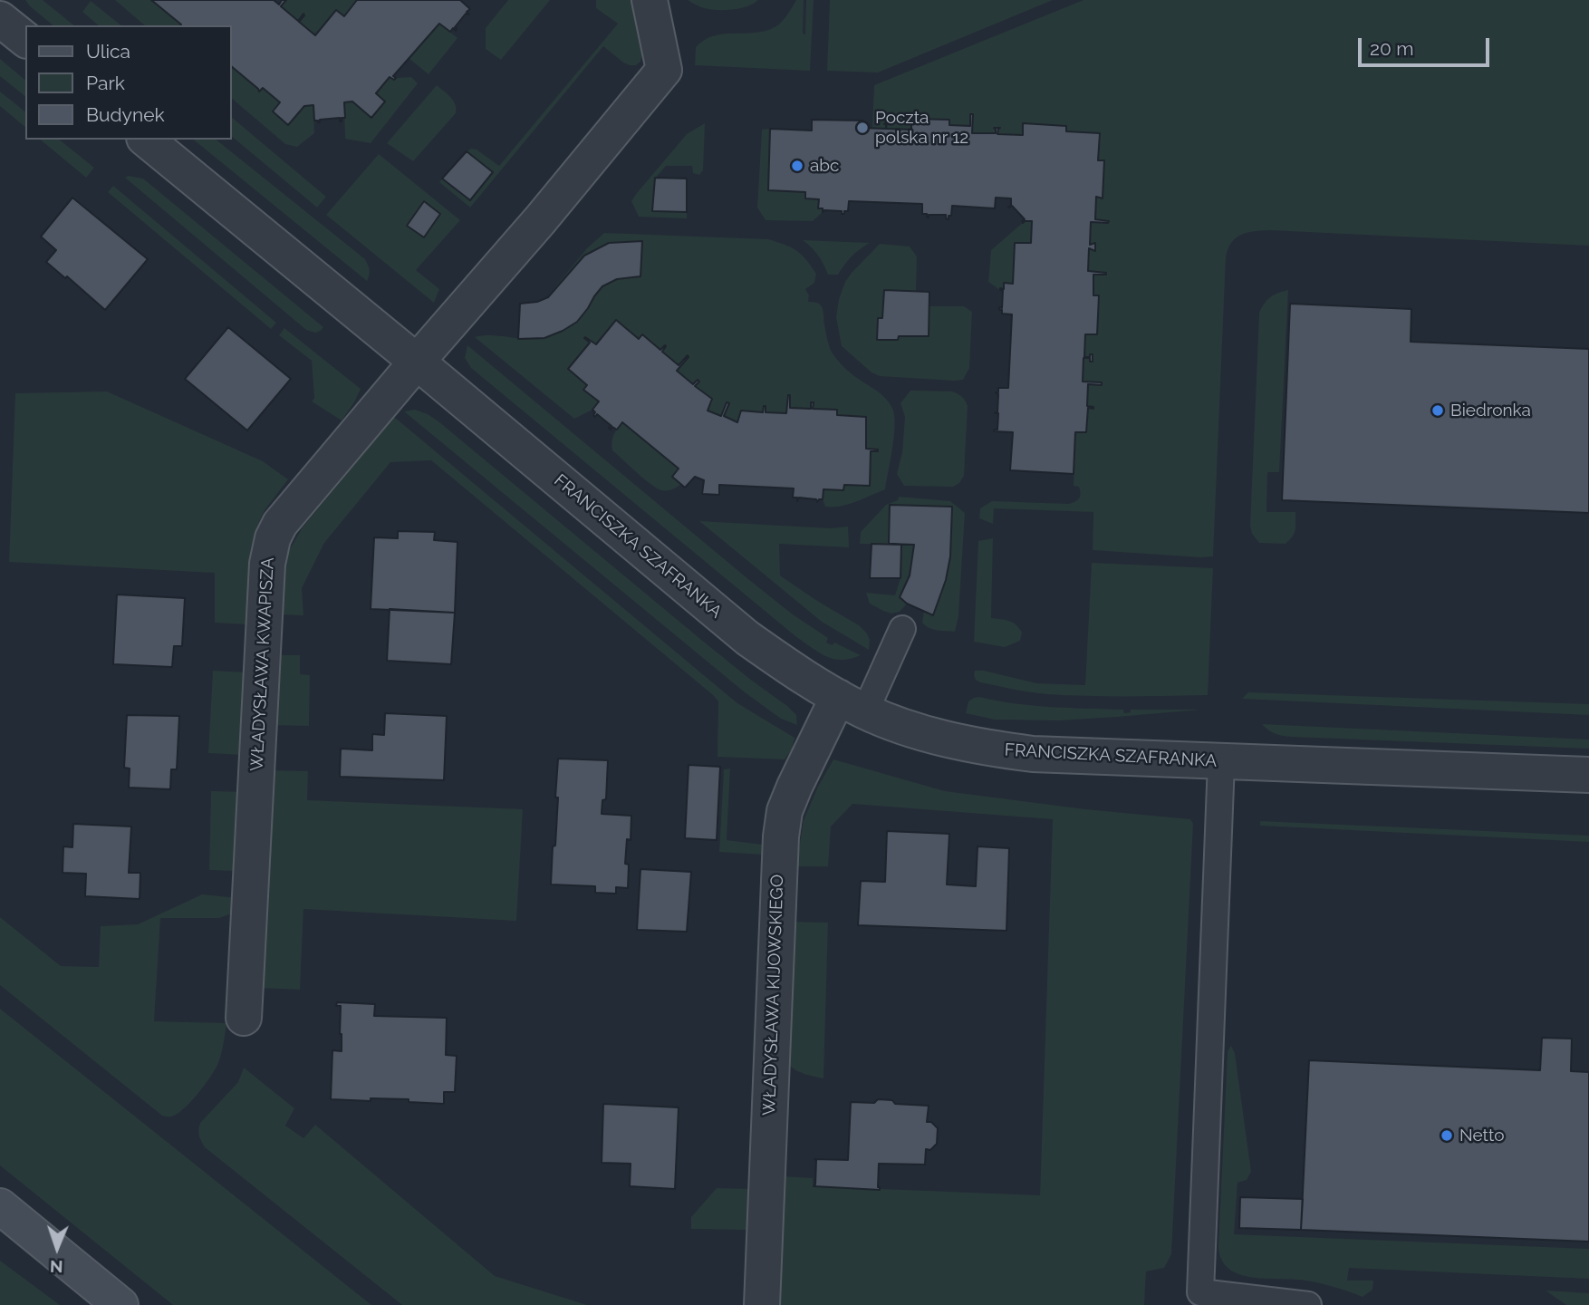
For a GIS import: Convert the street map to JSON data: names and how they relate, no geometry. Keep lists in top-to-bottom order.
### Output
{
  "streets": {
    "street": ["FRANCISZKA SZAFRANKA", "WŁADYSŁAWA KWAPISZA", "WŁADYSŁAWA KIJOWSKIEGO"]
  },
  "crossings": [
    ["FRANCISZKA SZAFRANKA", "WŁADYSŁAWA KWAPISZA"],
    ["FRANCISZKA SZAFRANKA", "WŁADYSŁAWA KIJOWSKIEGO"]
  ],
  "places": [
    "Poczta polska nr 12",
    "abc",
    "Biedronka",
    "Netto"
  ],
  "legend": ["Ulica", "Park", "Budynek"],
  "scale_bar": "20 m",
  "north": "bottom"
}
